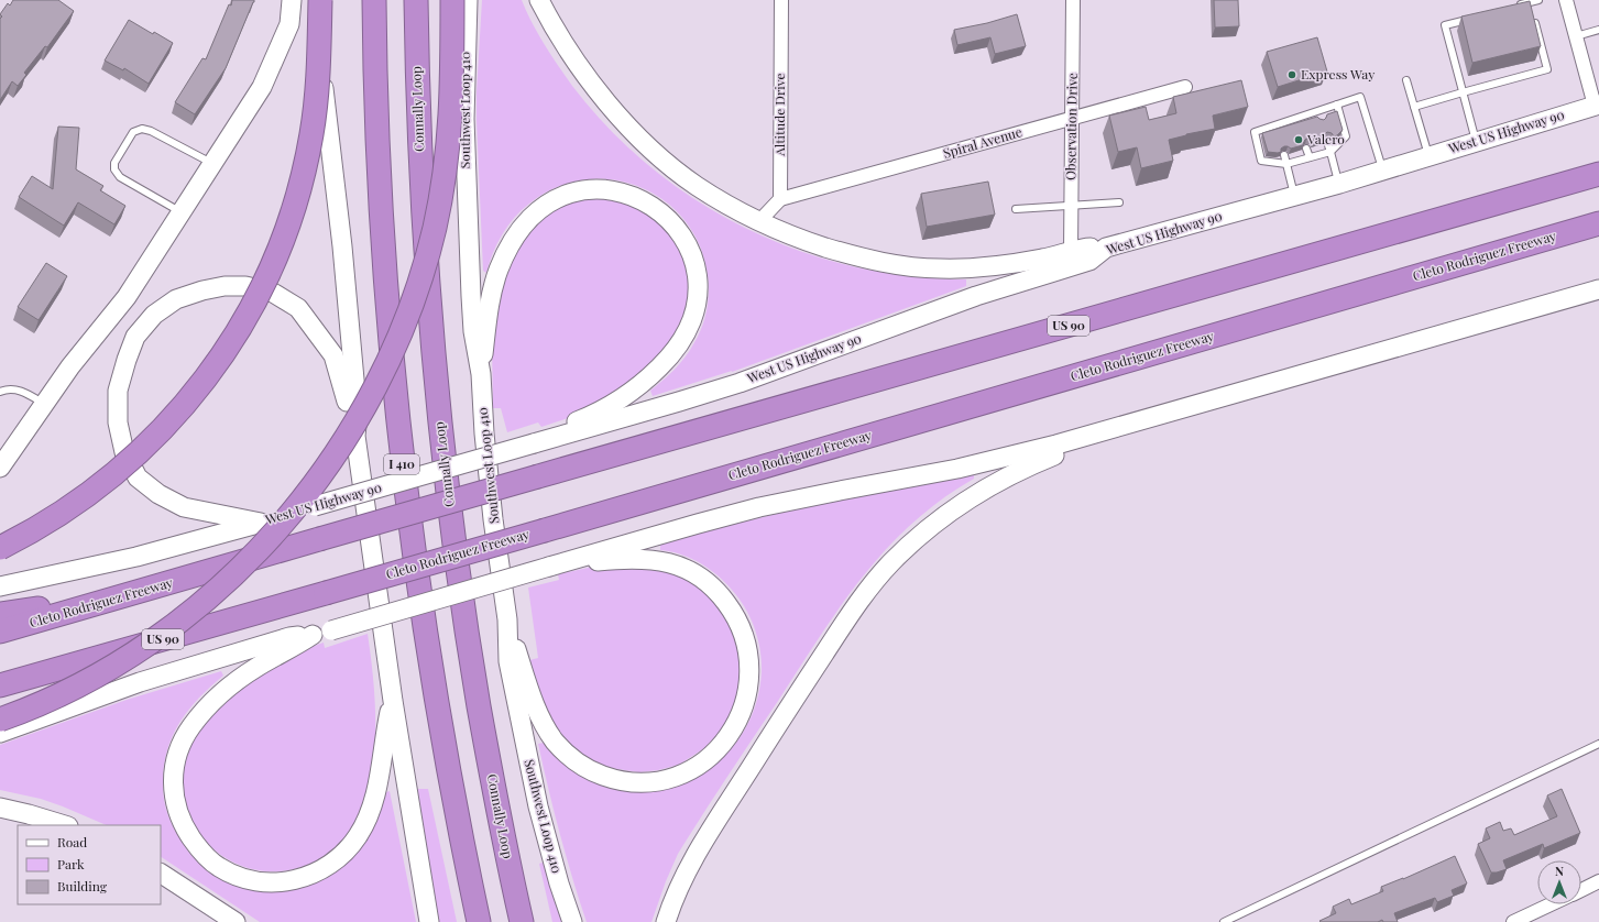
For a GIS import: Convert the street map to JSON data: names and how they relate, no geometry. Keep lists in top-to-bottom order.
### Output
{
  "streets": {
    "highway": [
      "Connally Loop",
      "Cleto Rodriguez Freeway",
      "US 90",
      "I 410"
    ],
    "main road": ["Southwest Loop 410", "West US Highway 90"],
    "street": ["Altitude Drive", "Observation Drive", "Spiral Avenue"]
  },
  "crossings": [
    ["Altitude Drive", "Spiral Avenue"],
    ["Observation Drive", "Spiral Avenue"]
  ],
  "places": ["Express Way", "Valero"],
  "legend": ["Road", "Park", "Building"],
  "north": "top"
}
